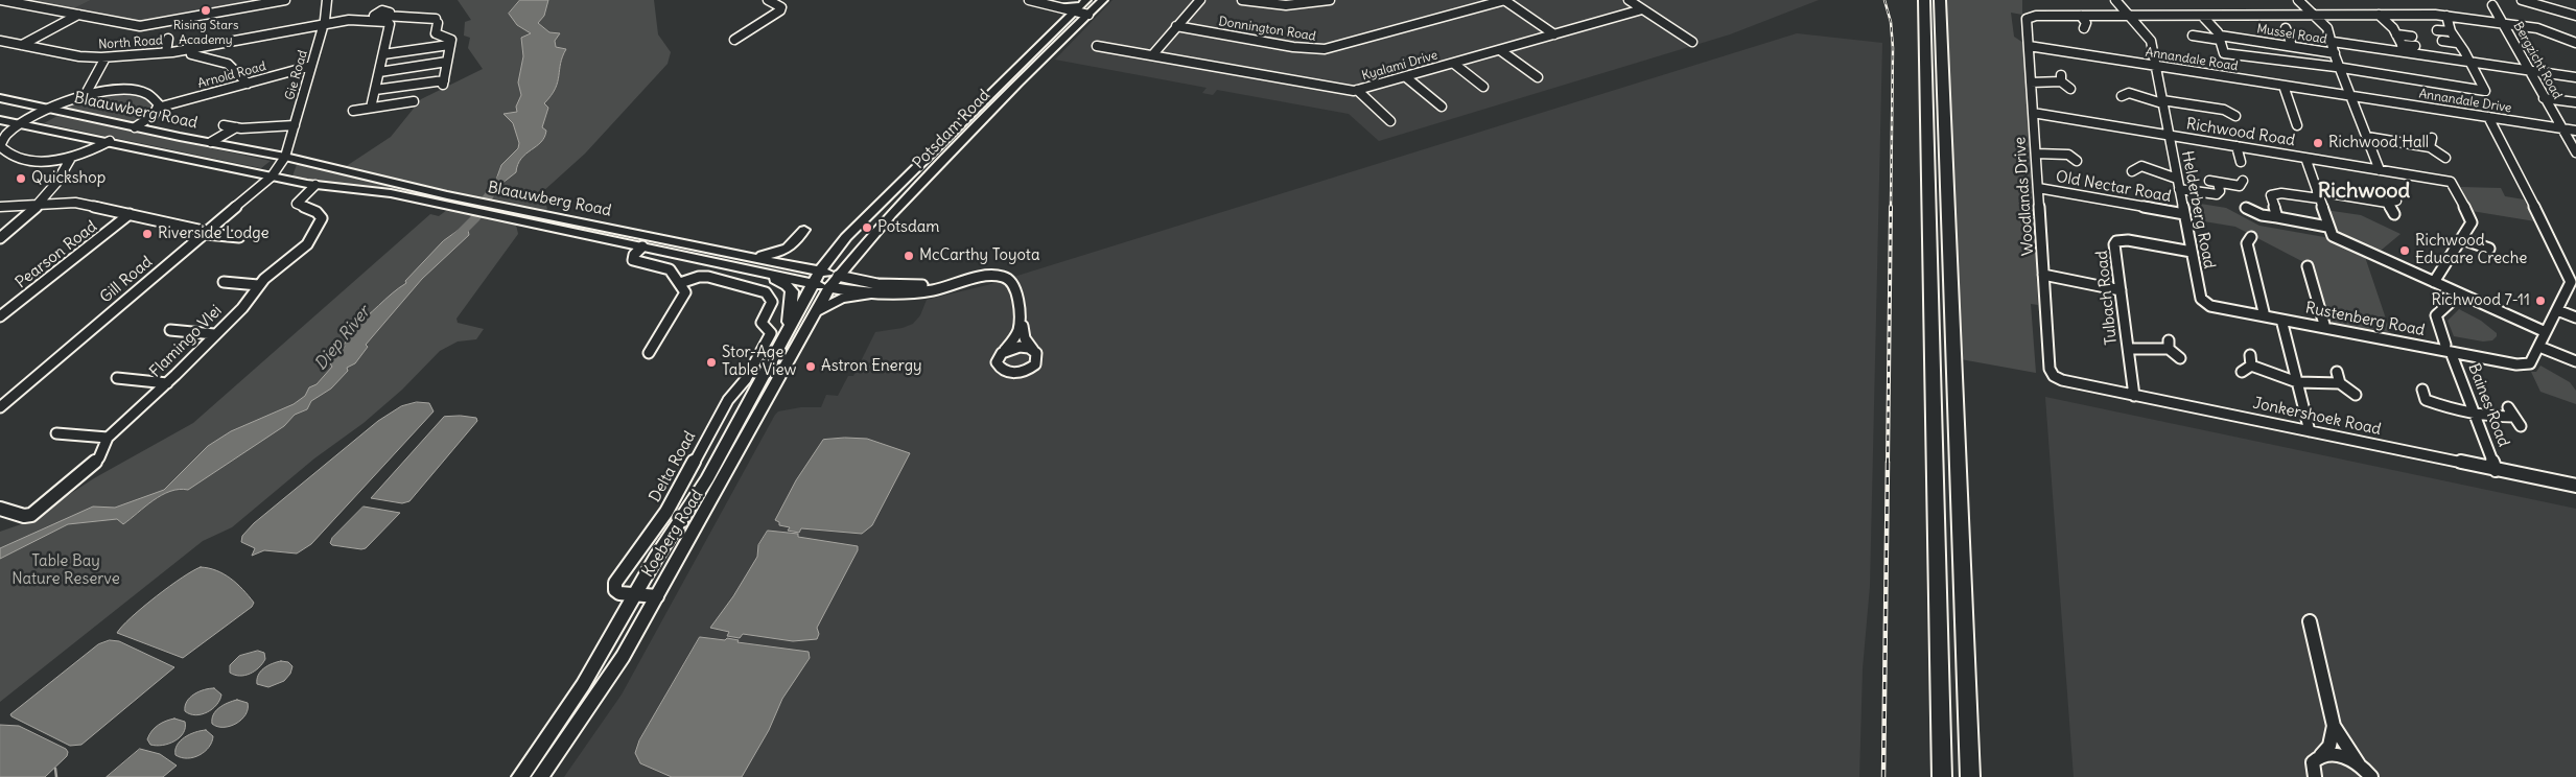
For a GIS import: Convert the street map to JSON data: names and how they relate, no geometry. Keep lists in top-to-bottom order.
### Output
{
  "streets": {
    "main road": ["Blaauwberg Road", "Potsdam Road", "Koeberg Road"],
    "street": [
      "Donnington Road",
      "Mussel Road",
      "North Road",
      "Annandale Road",
      "Bergzicht Road",
      "Kyalami Drive",
      "Arnold Road",
      "Gie Road",
      "Annandale Drive",
      "Richwood Road",
      "Old Nectar Road",
      "Woodlands Drive",
      "Helderberg Road",
      "Pearson Road",
      "Gill Road",
      "Tulbach Road",
      "Rustenberg Road",
      "Flamingo Vlei",
      "Baines Road",
      "Jonkershoek Road",
      "Delta Road"
    ]
  },
  "crossings": [
    ["North Road", "Gie Road"],
    ["Annandale Road", "Annandale Drive"],
    ["Annandale Road", "Woodlands Drive"],
    ["Annandale Road", "Helderberg Road"],
    ["Bergzicht Road", "Annandale Drive"],
    ["Arnold Road", "Gie Road"],
    ["Gie Road", "Blaauwberg Road"],
    ["Gie Road", "Gill Road"],
    ["Blaauwberg Road", "Potsdam Road"],
    ["Blaauwberg Road", "Gill Road"],
    ["Blaauwberg Road", "Flamingo Vlei"],
    ["Blaauwberg Road", "Koeberg Road"],
    ["Potsdam Road", "Koeberg Road"],
    ["Richwood Road", "Woodlands Drive"],
    ["Richwood Road", "Helderberg Road"],
    ["Old Nectar Road", "Woodlands Drive"],
    ["Old Nectar Road", "Helderberg Road"],
    ["Woodlands Drive", "Jonkershoek Road"],
    ["Helderberg Road", "Tulbach Road"],
    ["Helderberg Road", "Rustenberg Road"],
    ["Tulbach Road", "Jonkershoek Road"],
    ["Rustenberg Road", "Baines Road"],
    ["Baines Road", "Jonkershoek Road"],
    ["Delta Road", "Koeberg Road"]
  ],
  "districts": ["Richwood"],
  "water": ["Diep River"],
  "parks": ["Table Bay Nature Reserve"],
  "places": [
    "Rising Stars Academy",
    "Richwood Hall",
    "Quickshop",
    "Potsdam",
    "Riverside Lodge",
    "Richwood Educare Creche",
    "McCarthy Toyota",
    "Richwood 7-11",
    "Stor-Age Table View",
    "Astron Energy"
  ]
}
